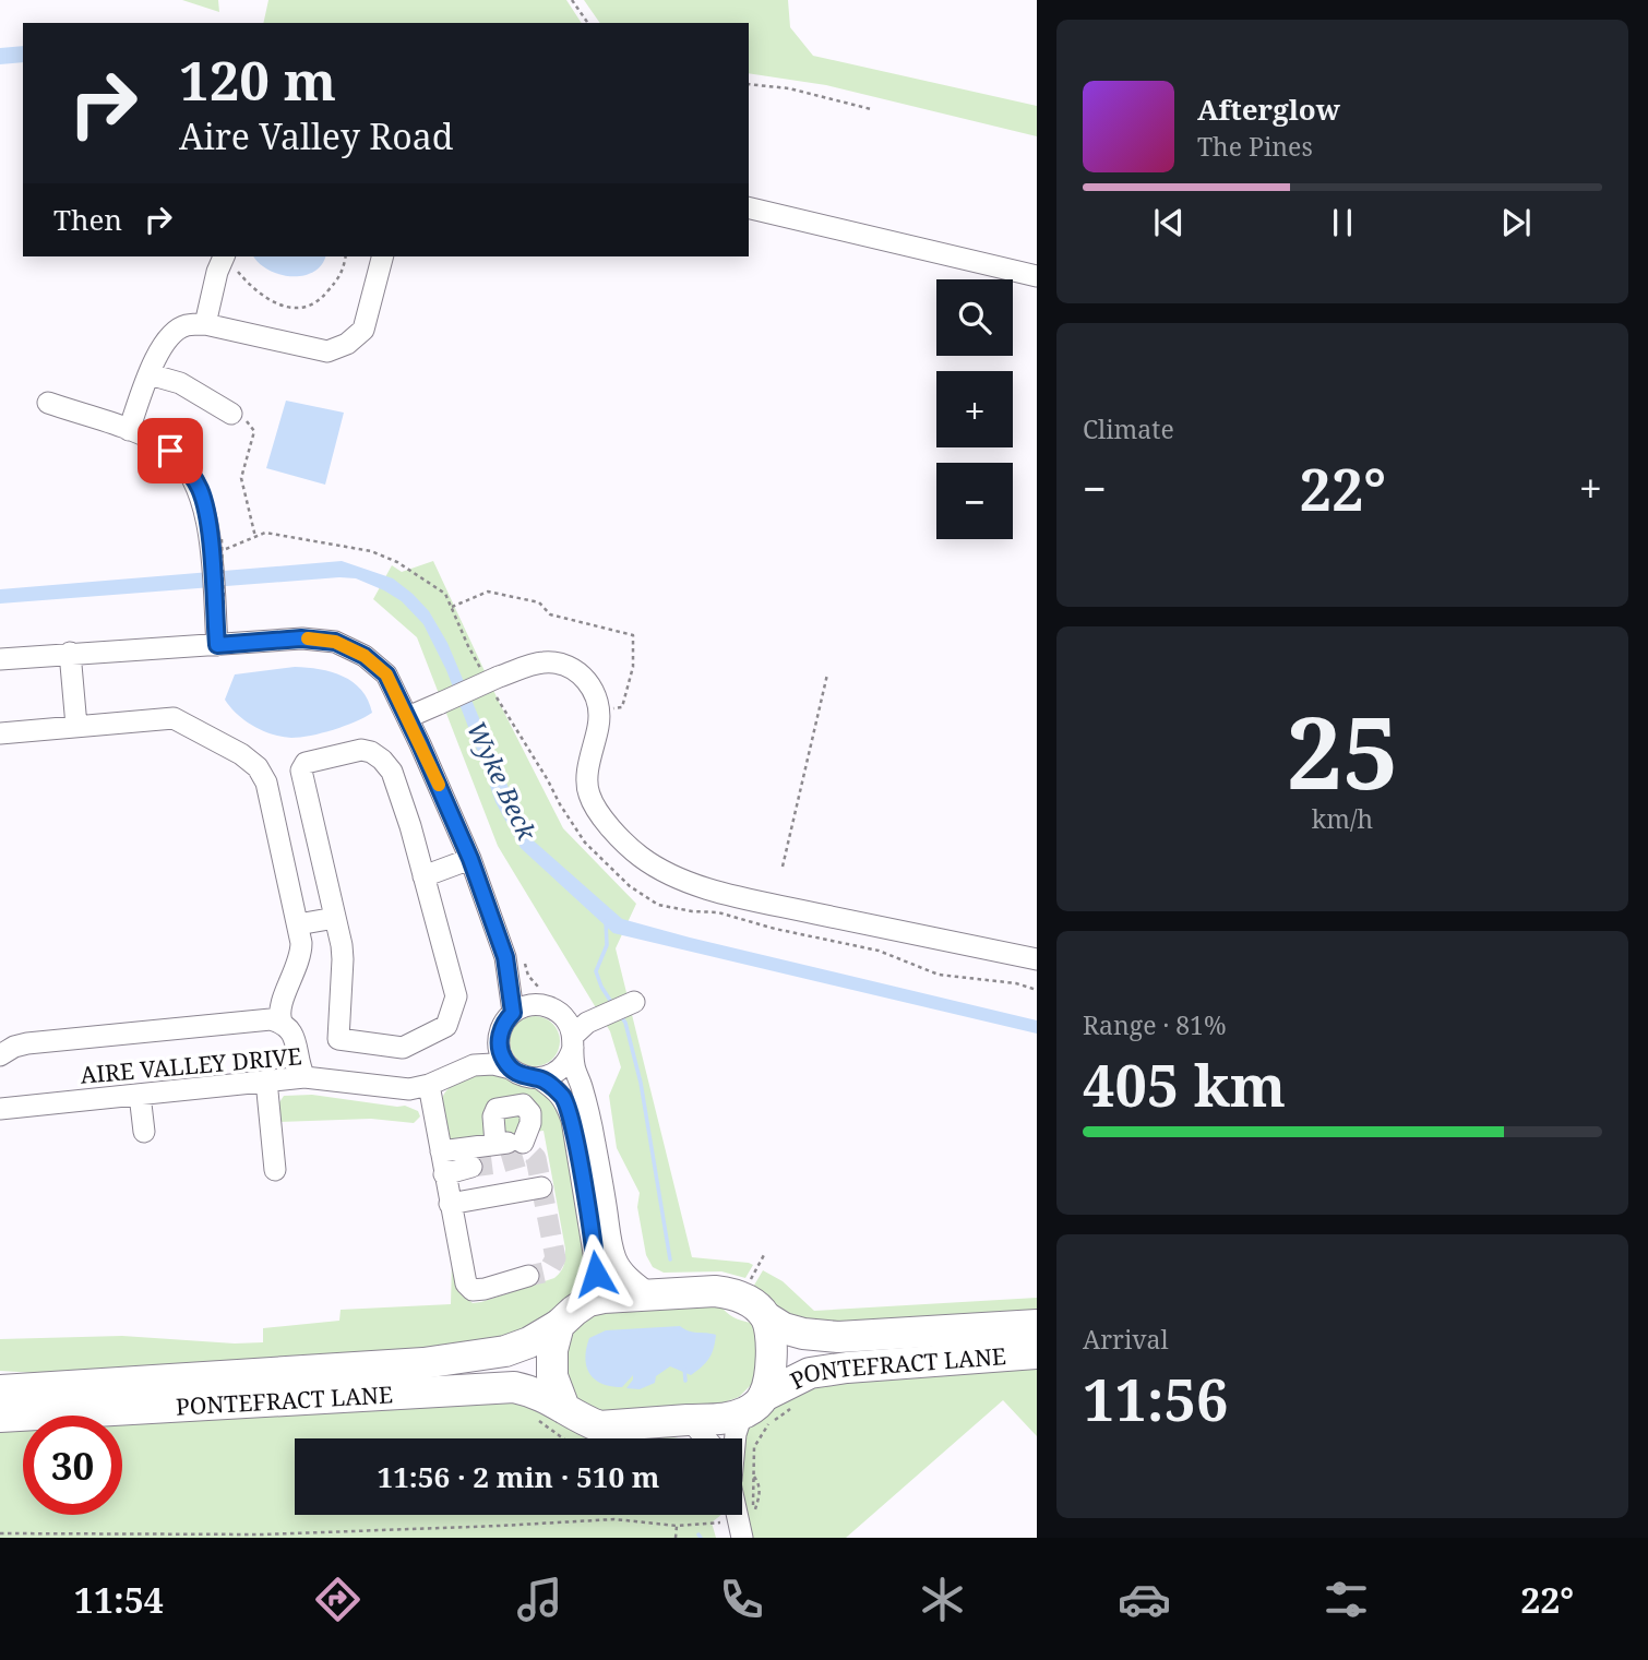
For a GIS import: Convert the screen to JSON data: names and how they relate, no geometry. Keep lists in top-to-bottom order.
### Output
{
  "streets": {
    "highway": ["PONTEFRACT LANE"],
    "street": ["AIRE VALLEY DRIVE"]
  },
  "water": ["Wyke Beck"],
  "page": {
    "turn": ["120 m", "Aire Valley Road"],
    "song": ["Afterglow", "The Pines"],
    "then": "Then",
    "map_buttons": ["+", "−"],
    "tile": [
      "Climate",
      ["25", "km/h"],
      ["Range · 81%", "405 km"],
      ["Arrival", "11:56"]
    ],
    "heat": ["−", "22°", "+"],
    "limit": "30",
    "trip": "11:56 · 2 min · 510 m",
    "tabs": ["11:54", "22°"]
  }
}
